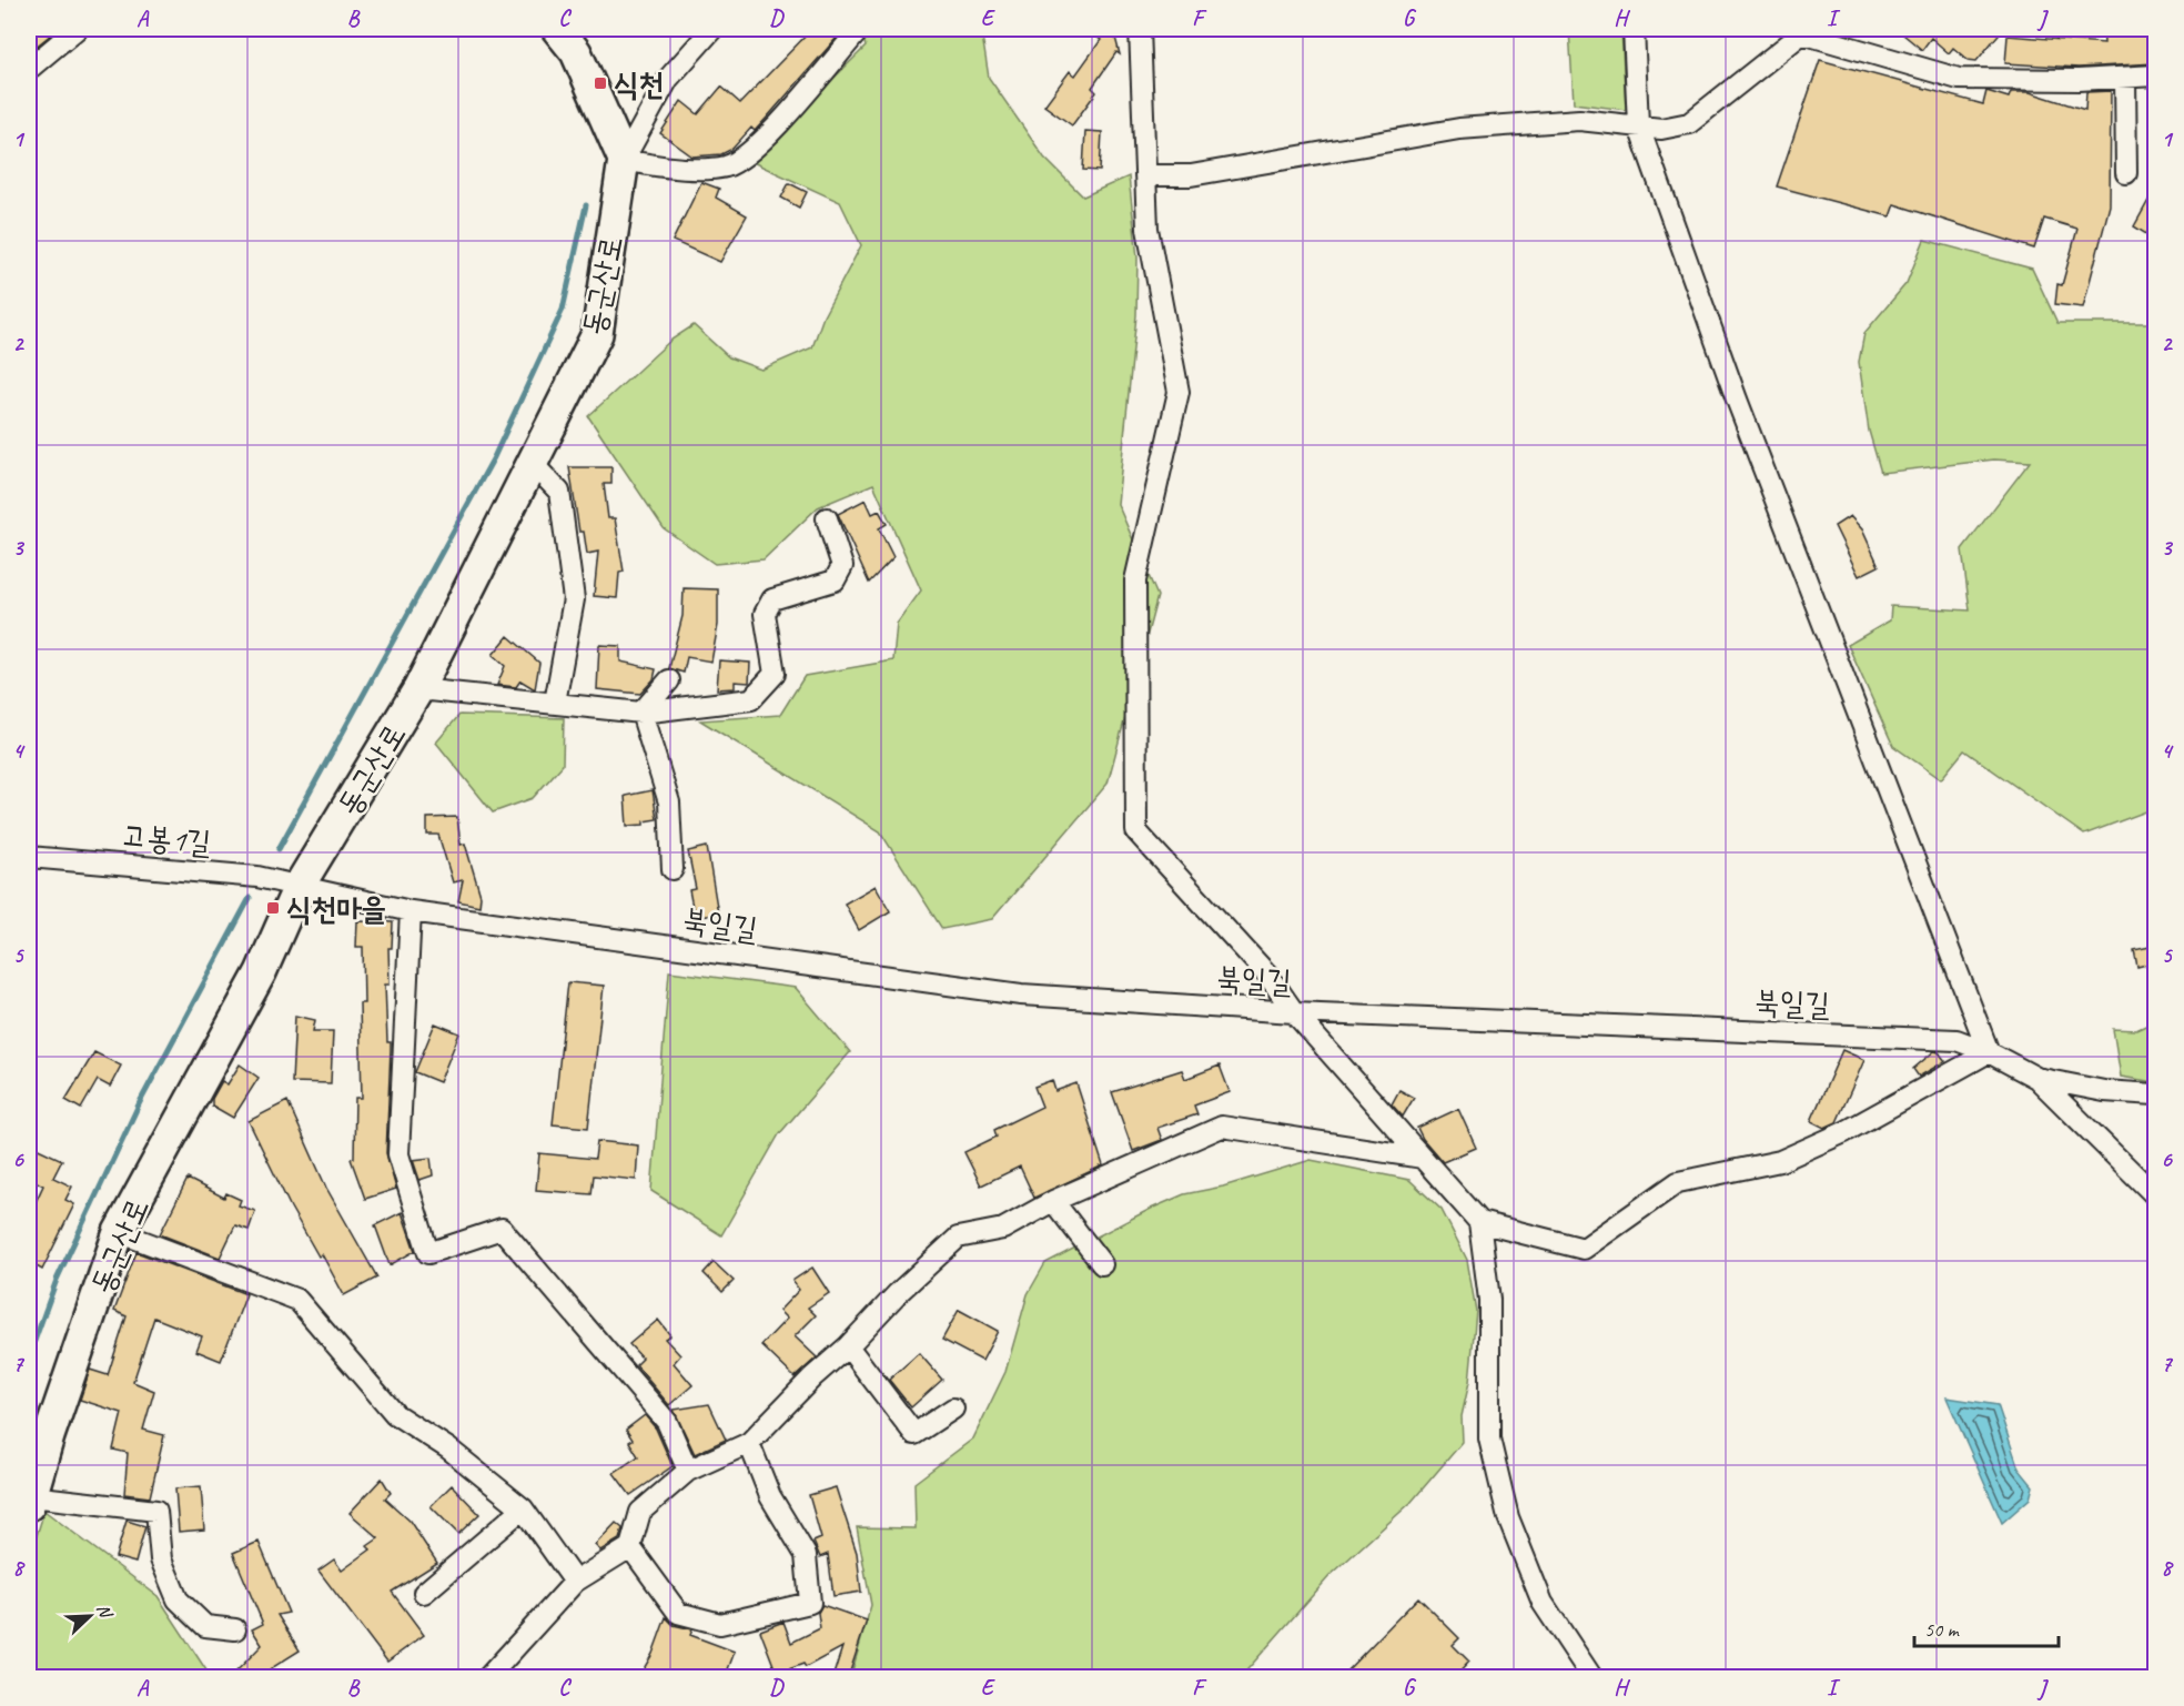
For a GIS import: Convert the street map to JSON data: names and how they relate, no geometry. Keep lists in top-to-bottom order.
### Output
{
  "streets": {
    "street": ["동군산로", "고봉1길", "북일길"]
  },
  "crossings": [
    ["동군산로", "고봉1길"],
    ["동군산로", "북일길"],
    ["고봉1길", "북일길"]
  ],
  "places": {
    "transit": ["식천", "식천마을"]
  },
  "scale_bar": "50 m",
  "north": "top right",
  "grid": {
    "columns": [
      "A",
      "B",
      "C",
      "D",
      "E",
      "F",
      "G",
      "H",
      "I",
      "J"
    ],
    "rows": [
      "1",
      "2",
      "3",
      "4",
      "5",
      "6",
      "7",
      "8"
    ]
  }
}
